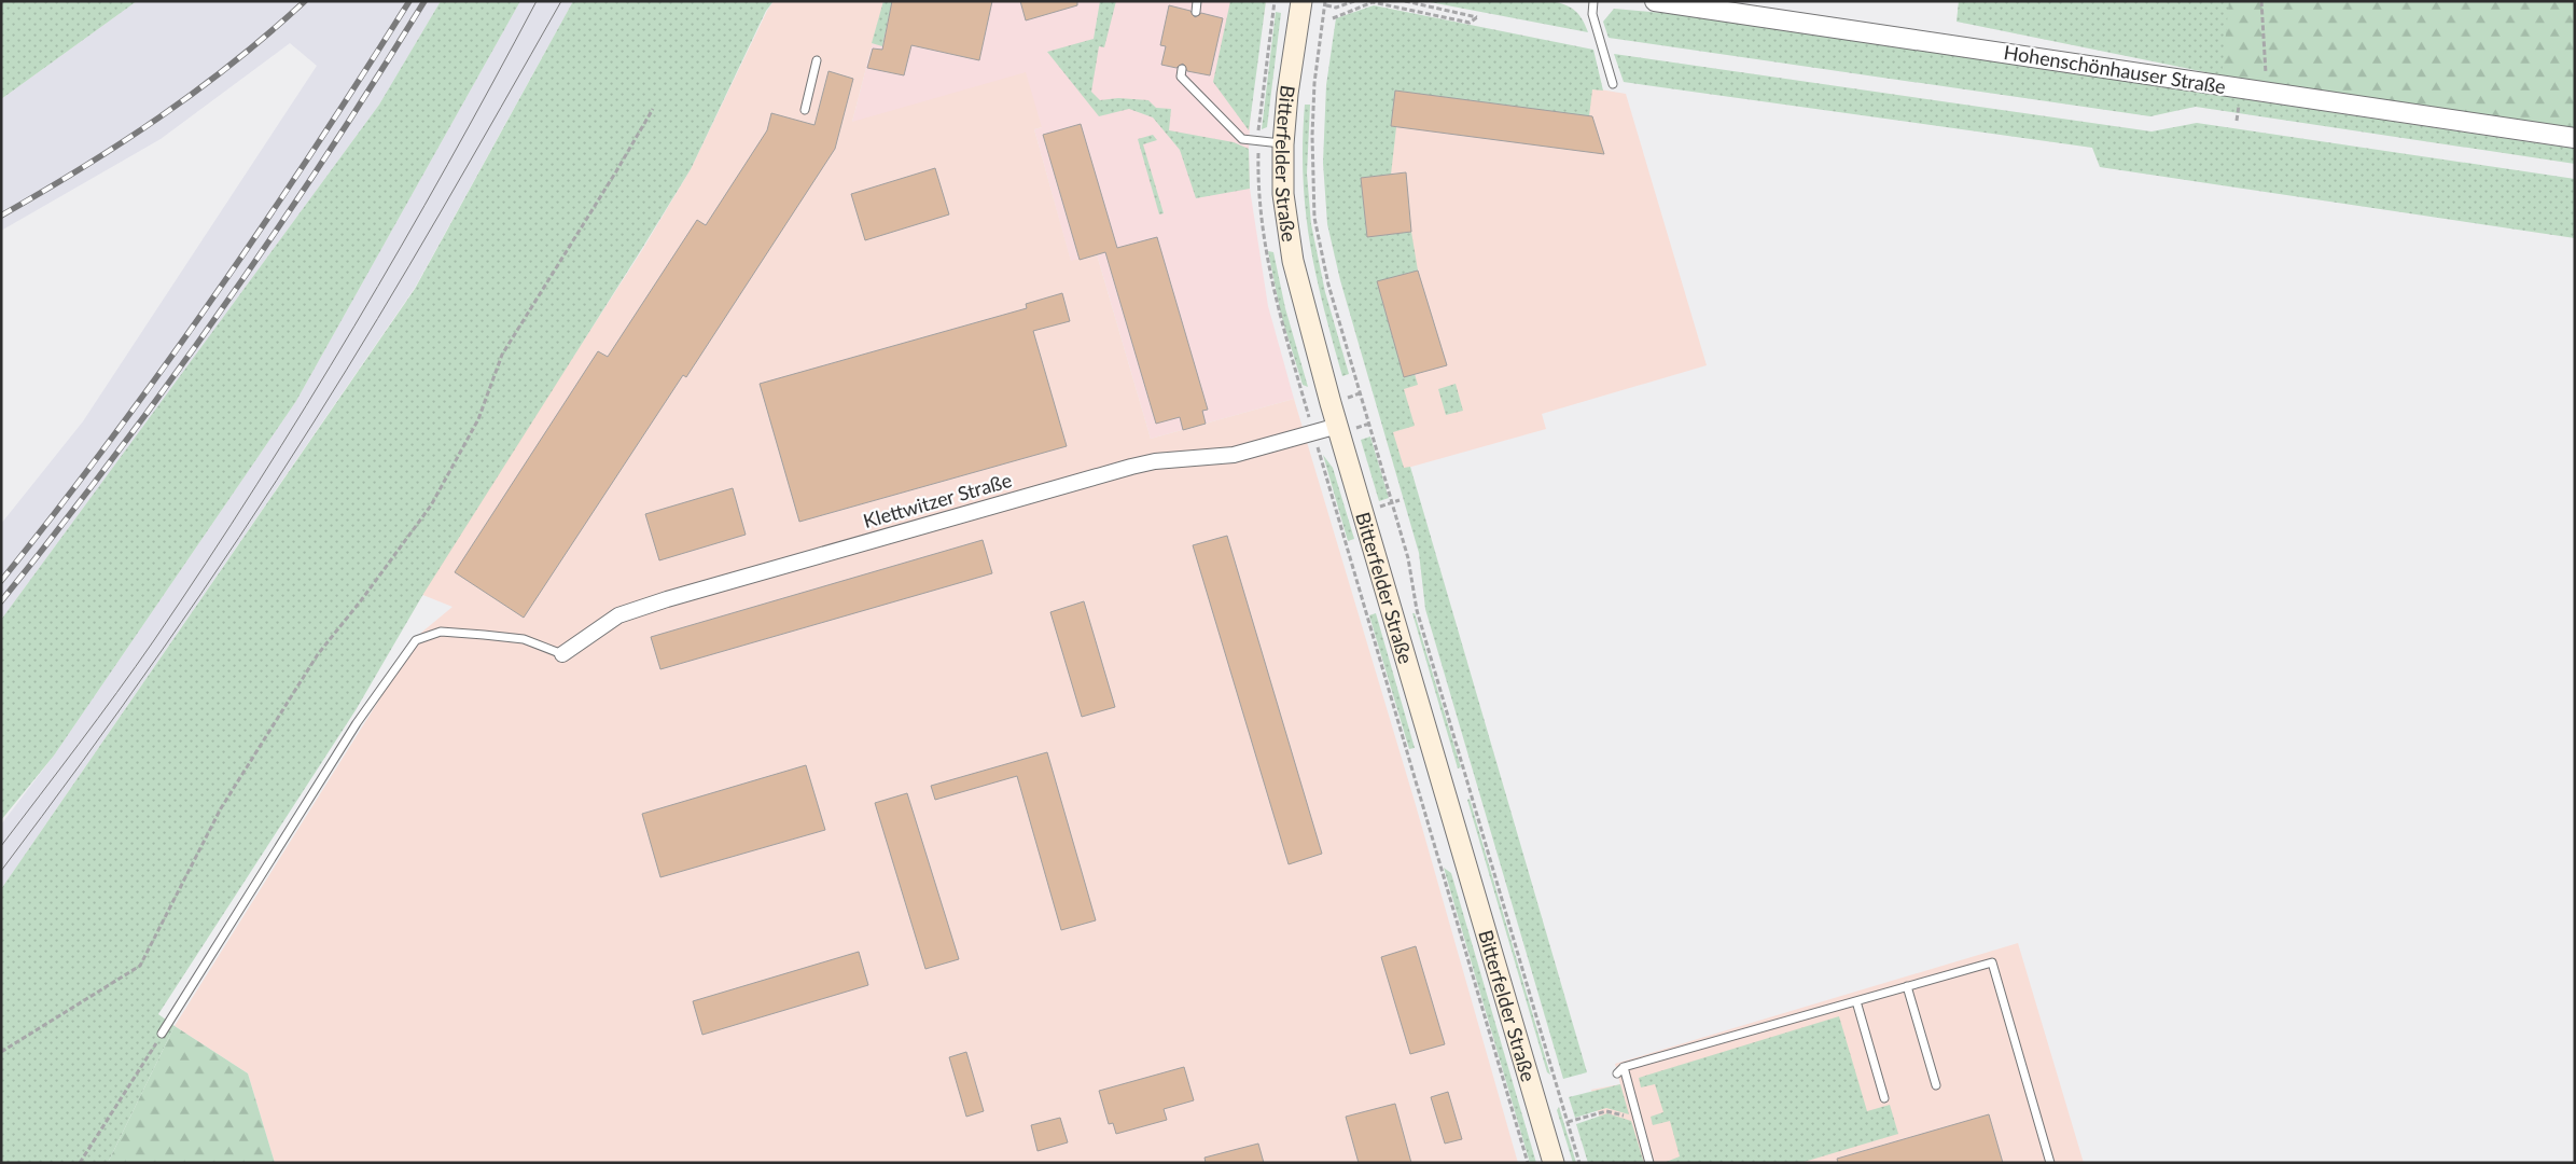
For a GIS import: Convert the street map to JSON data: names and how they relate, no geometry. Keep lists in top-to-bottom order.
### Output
{
  "streets": {
    "main road": ["Bitterfelder Straße"],
    "street": ["Hohenschönhauser Straße", "Klettwitzer Straße"]
  },
  "crossings": [
    ["Bitterfelder Straße", "Klettwitzer Straße"]
  ]
}
